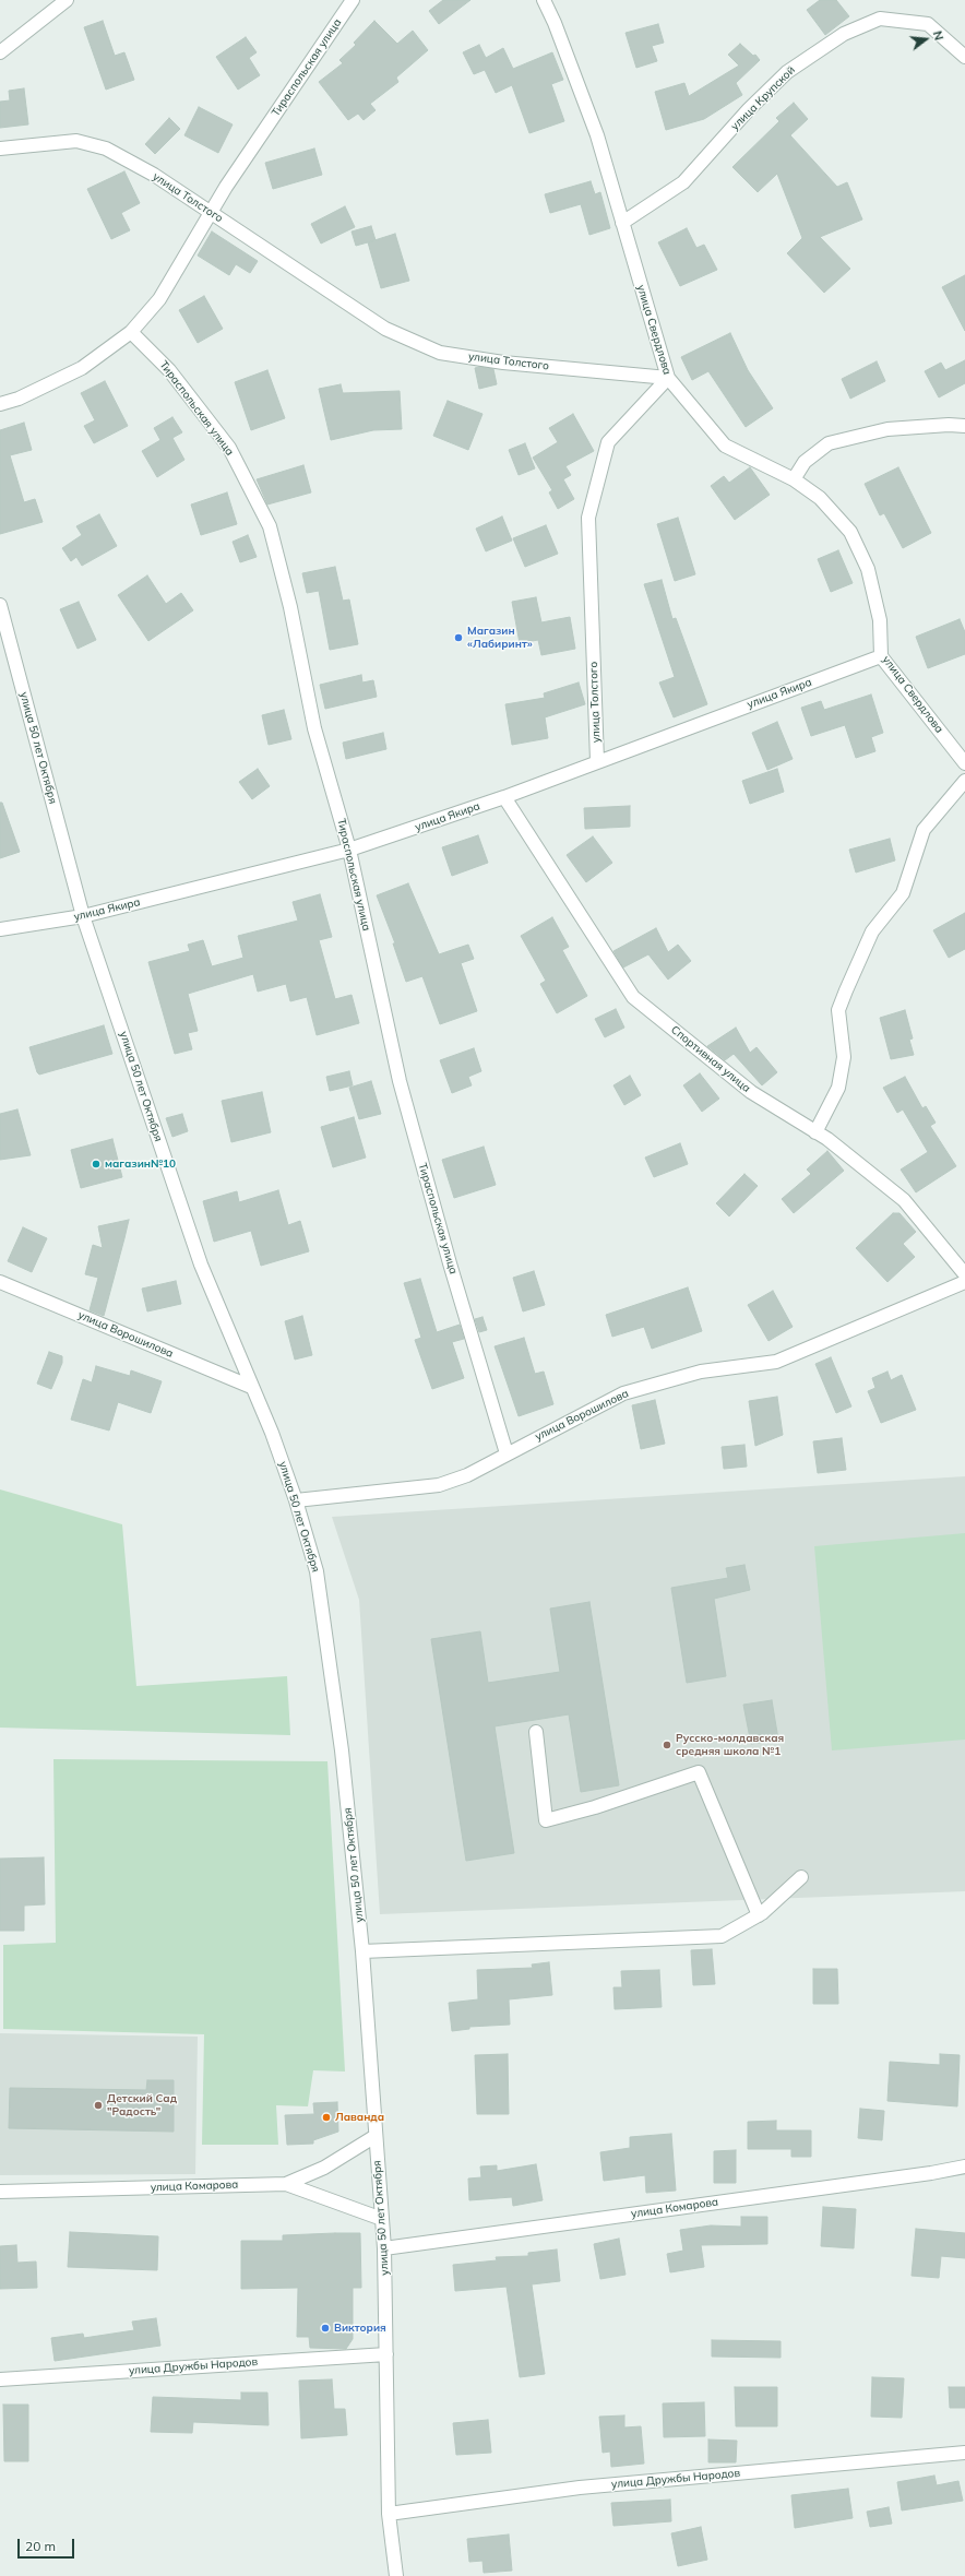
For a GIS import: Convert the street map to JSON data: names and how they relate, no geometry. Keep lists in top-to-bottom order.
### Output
{
  "streets": {
    "street": [
      "Тираспольская улица",
      "улица Крупской",
      "улица Толстого",
      "улица Свердлова",
      "улица Якира",
      "улица 50 лет Октября",
      "Спортивная улица",
      "улица Ворошилова",
      "улица Комарова",
      "улица Дружбы Народов"
    ]
  },
  "crossings": [
    ["Тираспольская улица", "улица Толстого"],
    ["Тираспольская улица", "улица Якира"],
    ["Тираспольская улица", "улица Ворошилова"],
    ["улица Крупской", "улица Свердлова"],
    ["улица Толстого", "улица Свердлова"],
    ["улица Толстого", "улица Якира"],
    ["улица Свердлова", "улица Якира"],
    ["улица Якира", "улица 50 лет Октября"],
    ["улица Якира", "Спортивная улица"],
    ["улица 50 лет Октября", "улица Ворошилова"],
    ["улица 50 лет Октября", "улица Комарова"],
    ["улица 50 лет Октября", "улица Дружбы Народов"]
  ],
  "places": [
    "Магазин «Лабиринт»",
    "магазин№10",
    "Русско-молдавская средняя школа №1",
    "Детский Сад \"Радость\"",
    "Лаванда",
    "Виктория"
  ],
  "scale_bar": "20 m",
  "north": "right"
}
